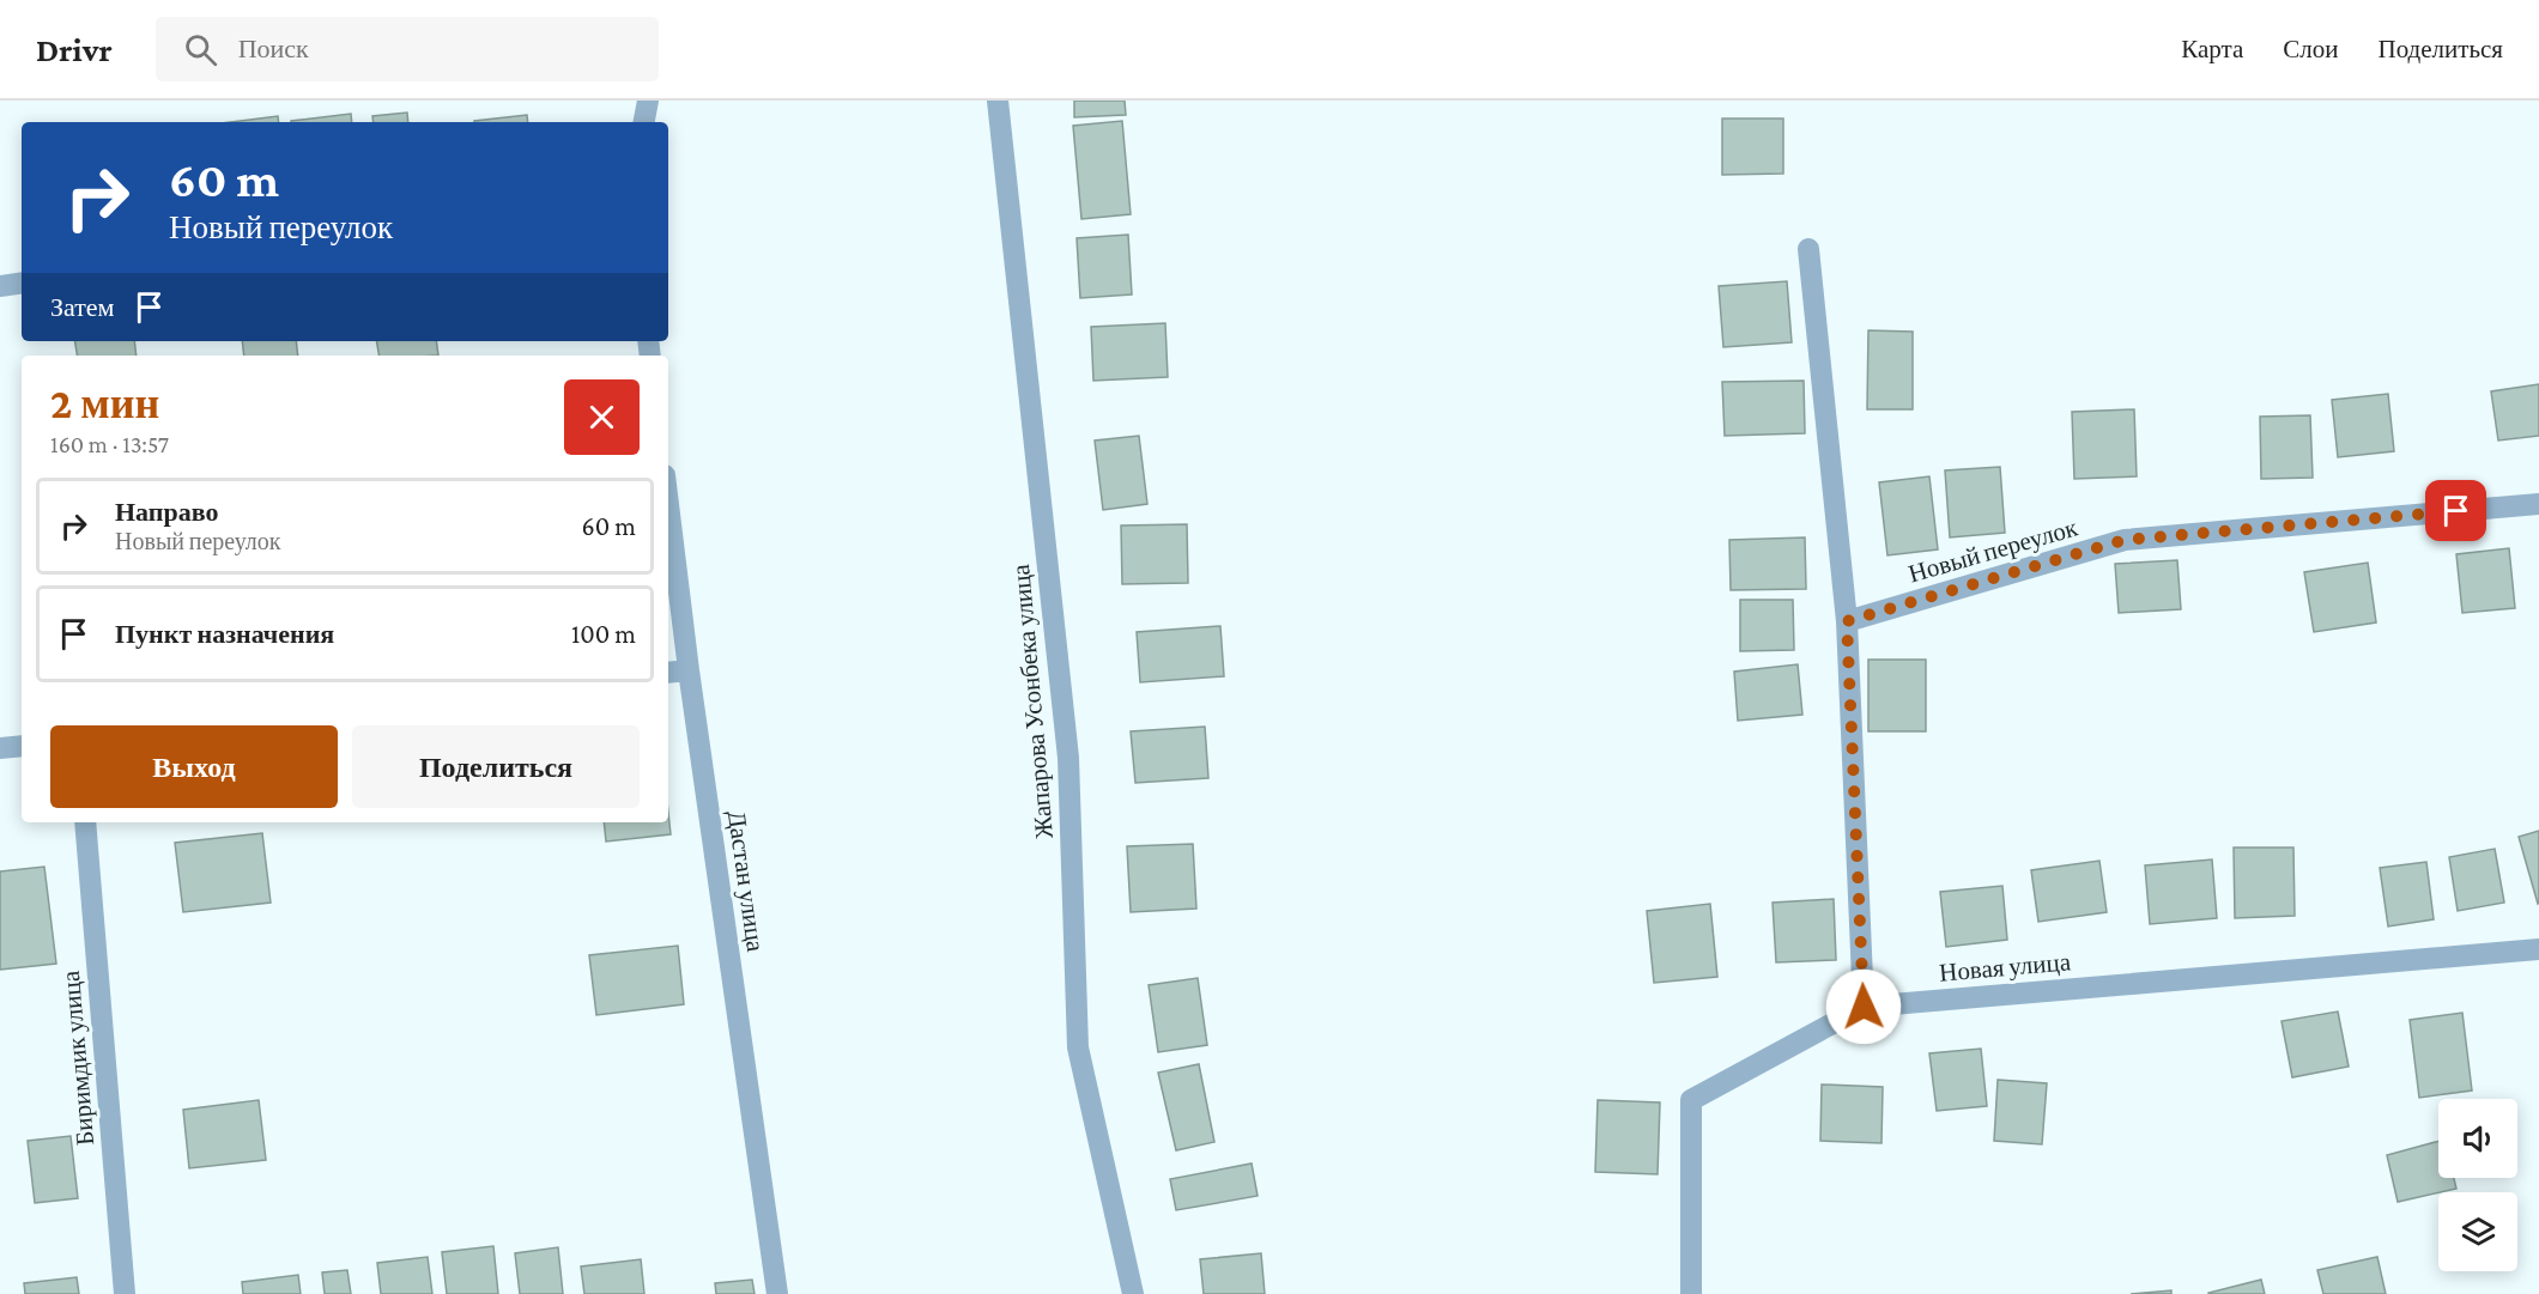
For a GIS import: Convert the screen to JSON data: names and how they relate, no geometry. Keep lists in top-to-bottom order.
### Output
{
  "streets": {
    "street": [
      "Новый переулок",
      "Жапарова Усонбека улица",
      "Дастан улица",
      "Новая улица",
      "Биримдик улица"
    ]
  },
  "page": {
    "header": "Drivr",
    "search": "Поиск",
    "nav": ["Карта", "Слои", "Поделиться"],
    "turn": ["60 m", "Новый переулок"],
    "then": "Затем",
    "heading": ["2 мин", "160 m · 13:57"],
    "list": [
      {
        "name": "Направо",
        "note": "Новый переулок",
        "value": "60 m"
      },
      {
        "name": "Пункт назначения",
        "value": "100 m"
      }
    ],
    "buttons": ["Выход", "Поделиться"]
  }
}
